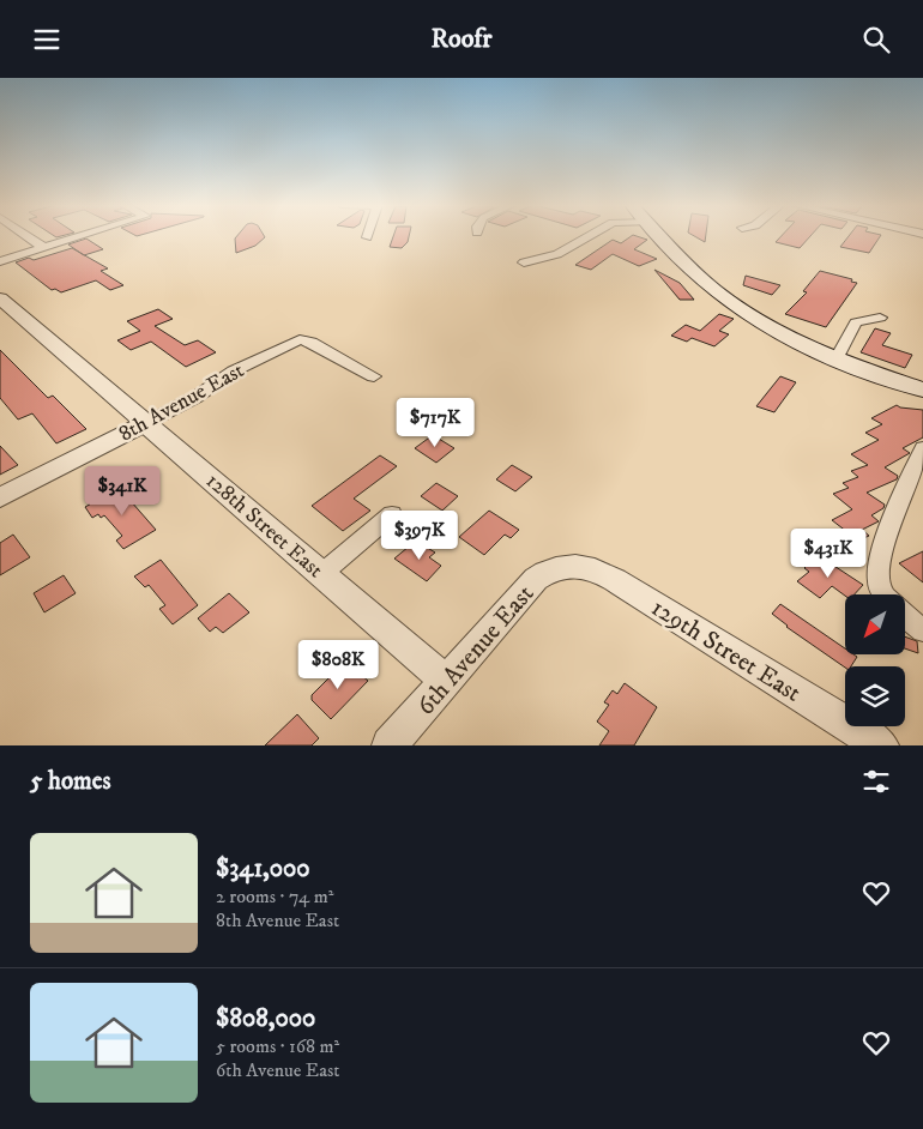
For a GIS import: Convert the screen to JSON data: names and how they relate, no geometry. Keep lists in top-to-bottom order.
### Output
{
  "streets": {
    "street": [
      "8th Avenue East",
      "128th Street East",
      "6th Avenue East",
      "129th Street East"
    ]
  },
  "crossings": [
    ["8th Avenue East", "128th Street East"],
    ["128th Street East", "6th Avenue East"],
    ["6th Avenue East", "129th Street East"]
  ],
  "north": "bottom left",
  "page": {
    "header": "Roofr",
    "price": [
      "$717K",
      "$341K",
      "$397K",
      "$431K",
      "$808K"
    ],
    "heading": "5 homes",
    "list": [
      {
        "name": "$341,000",
        "note": "2 rooms · 74 m² · 8th Avenue East"
      },
      {
        "name": "$808,000",
        "note": "5 rooms · 168 m² · 6th Avenue East"
      }
    ]
  }
}
